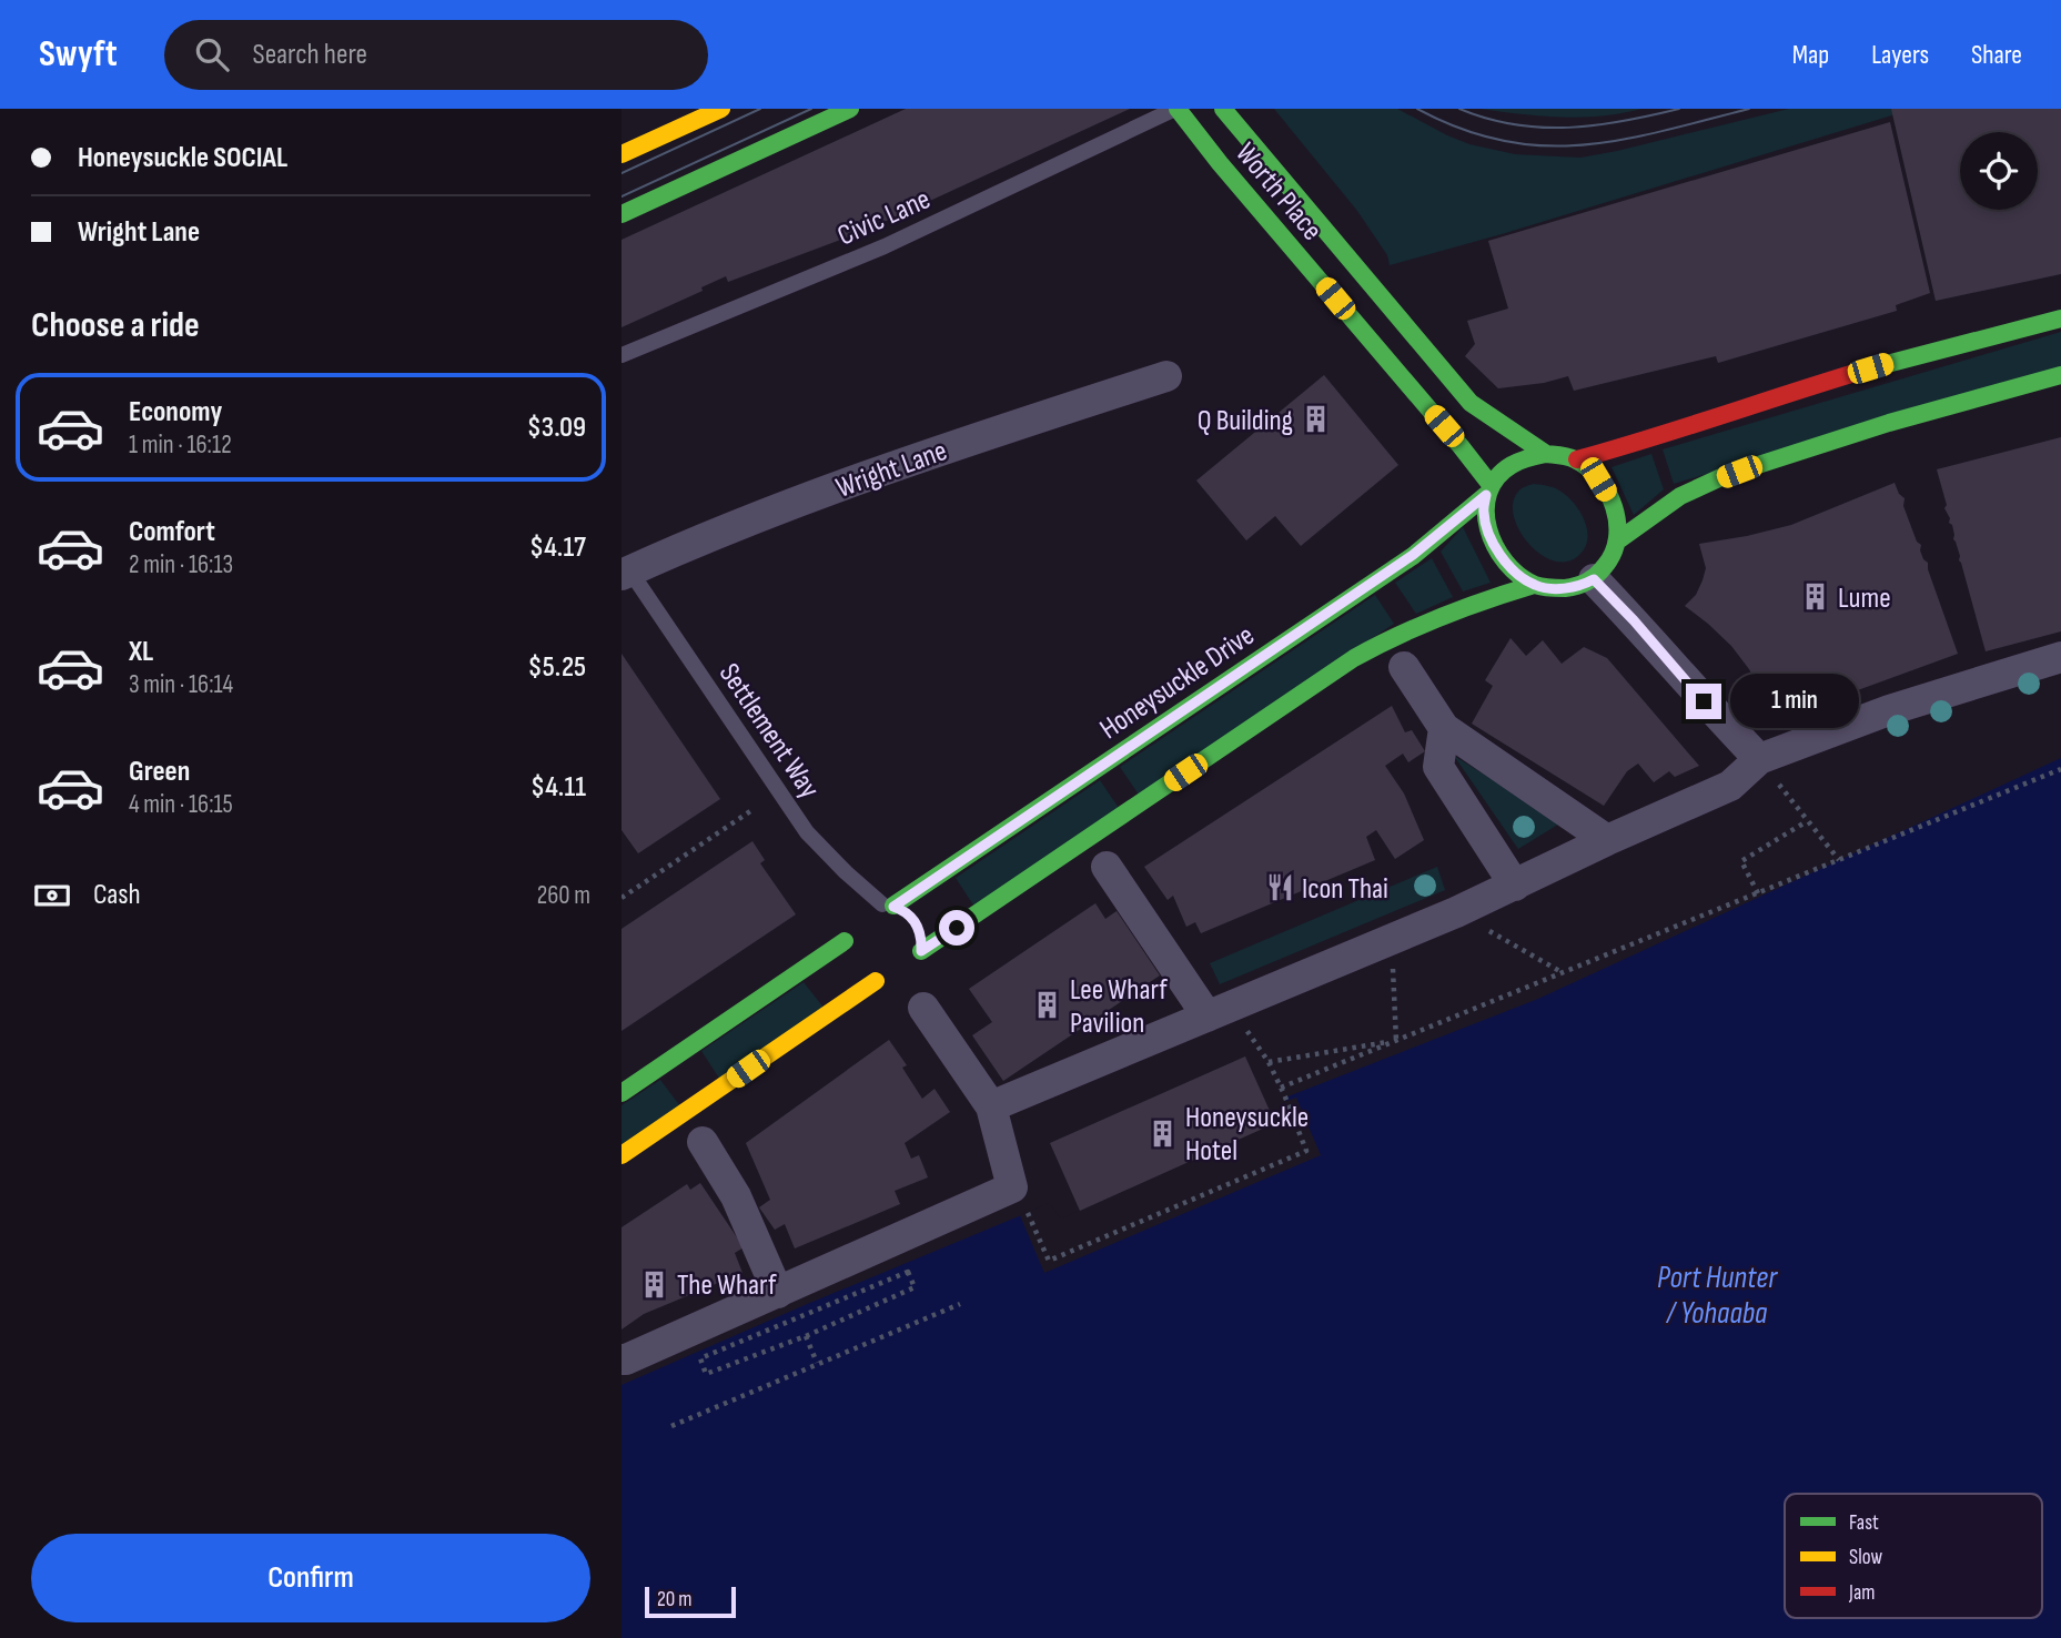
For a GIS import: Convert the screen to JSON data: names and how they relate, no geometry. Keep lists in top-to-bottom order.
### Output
{
  "streets": {
    "main road": ["Worth Place", "Honeysuckle Drive"],
    "street": ["Wright Lane"],
    "lane": ["Civic Lane", "Settlement Way"]
  },
  "crossings": [
    ["Worth Place", "Civic Lane"],
    ["Worth Place", "Honeysuckle Drive"],
    ["Wright Lane", "Settlement Way"],
    ["Honeysuckle Drive", "Settlement Way"]
  ],
  "water": ["Port Hunter / Yohaaba"],
  "places": {
    "building": [
      "Q Building",
      "Lume",
      "Lee Wharf Pavilion",
      "Honeysuckle Hotel",
      "The Wharf"
    ],
    "restaurant": ["Icon Thai"]
  },
  "legend": ["Fast", "Slow", "Jam"],
  "scale_bar": "20 m",
  "page": {
    "header": "Swyft",
    "search": "Search here",
    "nav": ["Map", "Layers", "Share"],
    "banner": ["Honeysuckle SOCIAL", "Wright Lane"],
    "heading": "Choose a ride",
    "list": [
      {
        "name": "Economy",
        "note": "1 min · 16:12",
        "value": "$3.09"
      },
      {
        "name": "Comfort",
        "note": "2 min · 16:13",
        "value": "$4.17"
      },
      {
        "name": "XL",
        "note": "3 min · 16:14",
        "value": "$5.25"
      },
      {
        "name": "Green",
        "note": "4 min · 16:15",
        "value": "$4.11"
      }
    ],
    "bubble": "1 min",
    "pay": ["Cash", "260 m"],
    "buttons": "Confirm",
    "scale": "20 m"
  }
}
